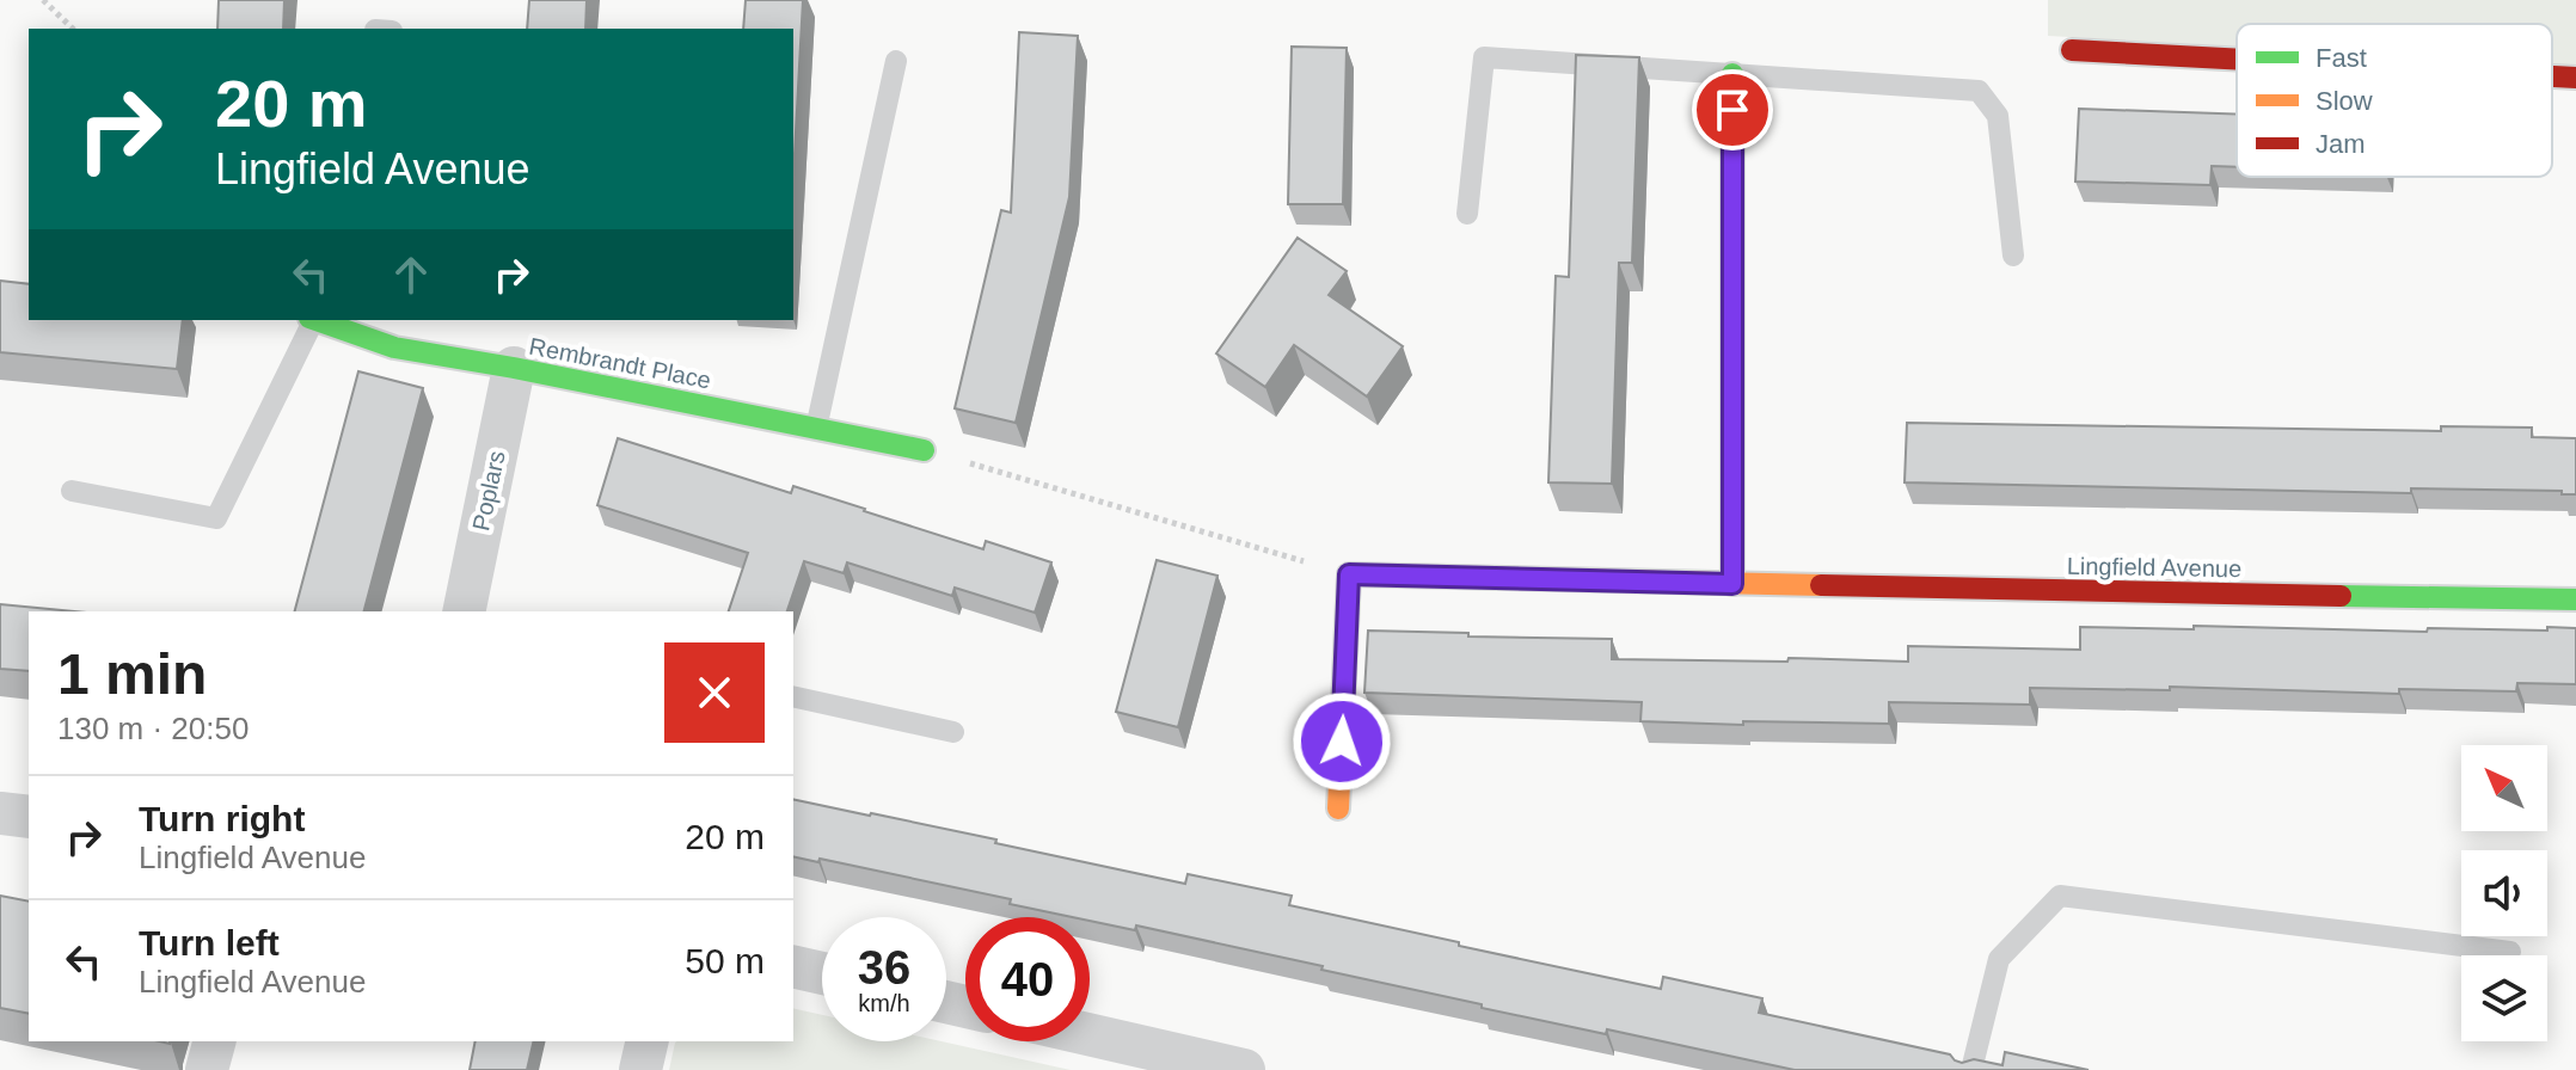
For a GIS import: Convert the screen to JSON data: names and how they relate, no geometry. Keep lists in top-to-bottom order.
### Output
{
  "streets": {
    "street": ["Rembrandt Place", "Poplars", "Lingfield Avenue"]
  },
  "crossings": [
    ["Rembrandt Place", "Poplars"]
  ],
  "legend": ["Fast", "Slow", "Jam"],
  "north": "top left",
  "page": {
    "turn": ["20 m", "Lingfield Avenue"],
    "heading": ["1 min", "130 m · 20:50"],
    "list": [
      {
        "name": "Turn right",
        "note": "Lingfield Avenue",
        "value": "20 m"
      },
      {
        "name": "Turn left",
        "note": "Lingfield Avenue",
        "value": "50 m"
      }
    ],
    "speed": "36 km/h",
    "limit": "40"
  }
}
